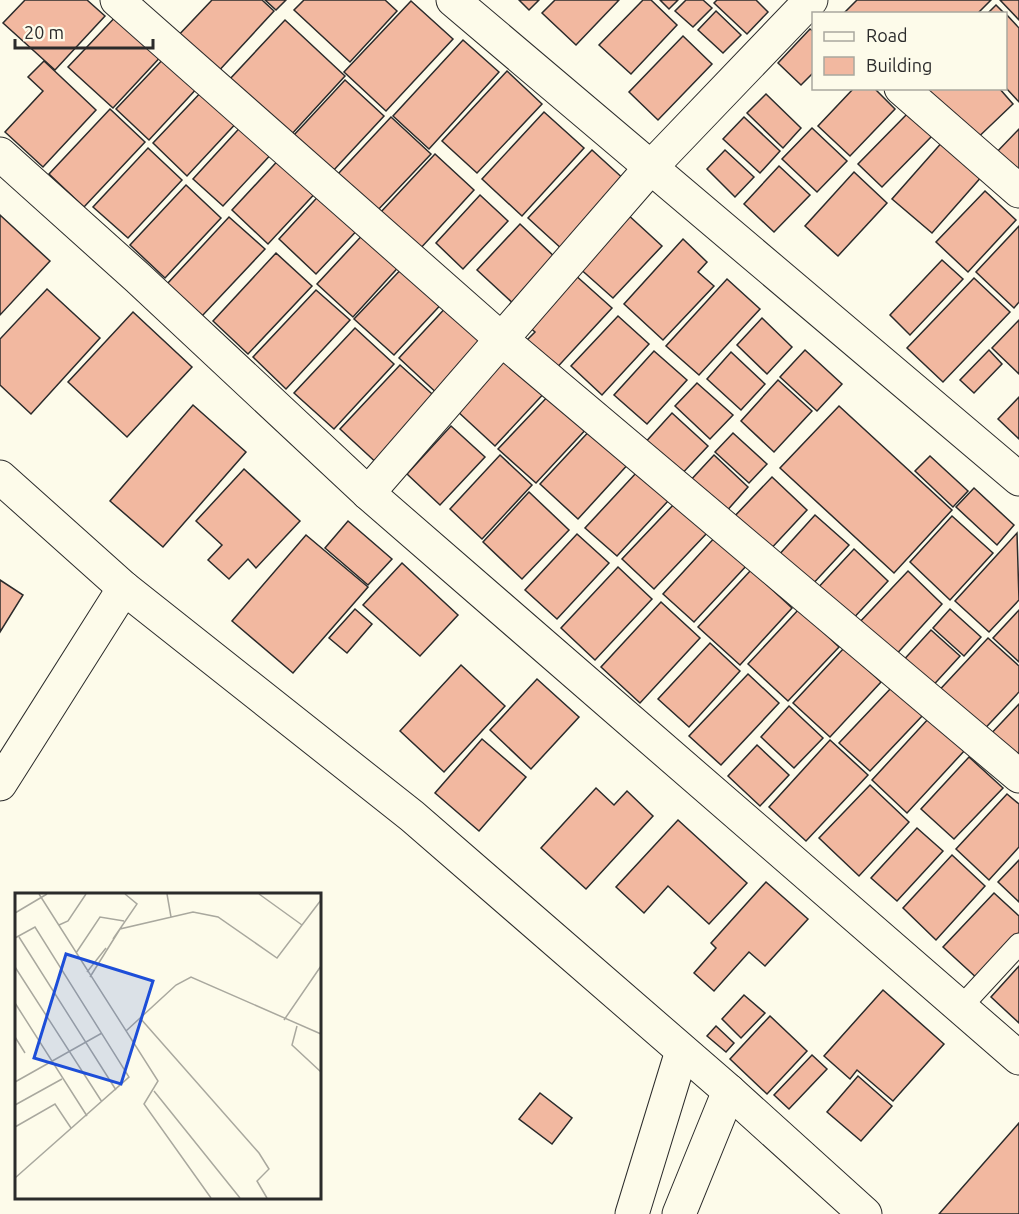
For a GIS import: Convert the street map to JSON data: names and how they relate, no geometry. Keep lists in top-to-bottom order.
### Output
{
  "legend": ["Road", "Building"],
  "scale_bar": "20 m"
}
